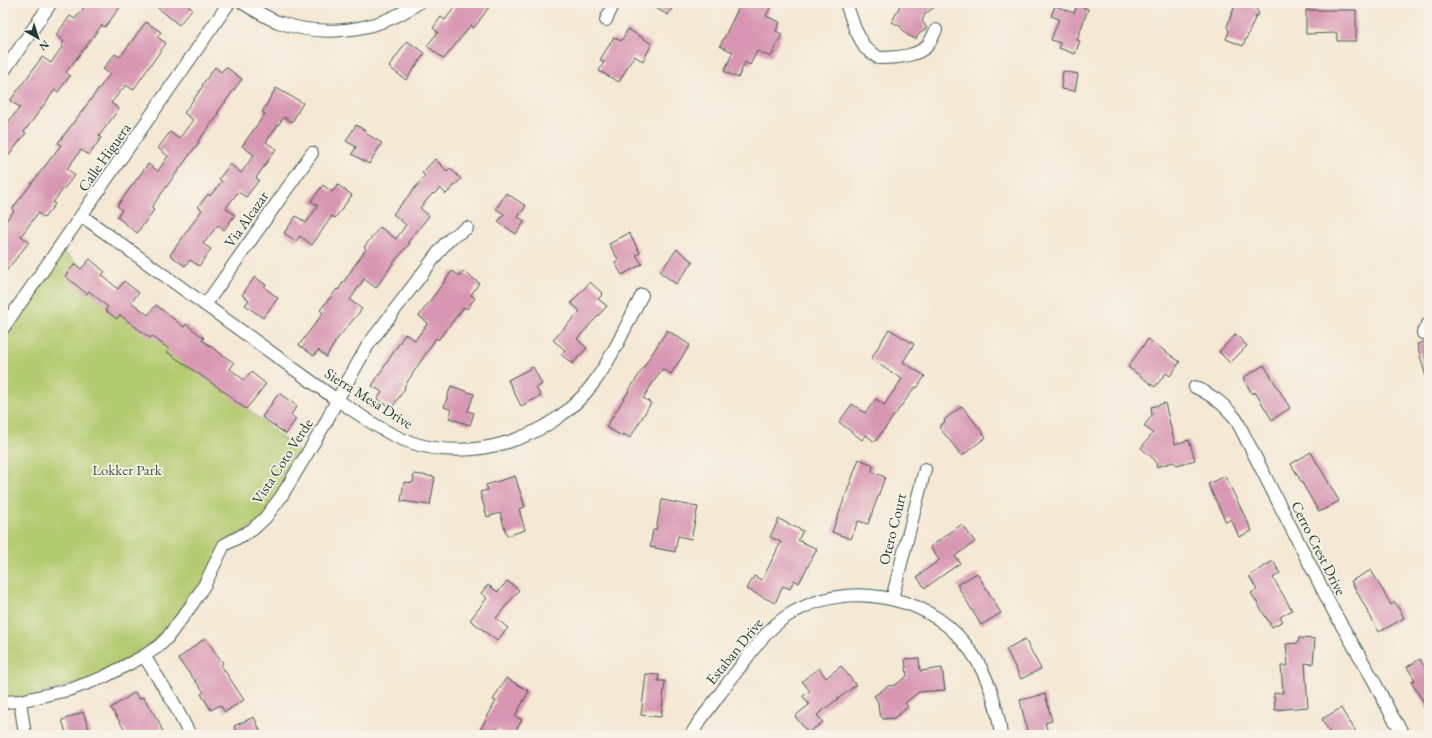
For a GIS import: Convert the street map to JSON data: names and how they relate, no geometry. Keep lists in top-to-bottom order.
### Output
{
  "streets": {
    "street": [
      "Calle Higuera",
      "Via Alcazar",
      "Sierra Mesa Drive",
      "Vista Coto Verde",
      "Otero Court",
      "Cerro Crest Drive",
      "Estaban Drive"
    ]
  },
  "crossings": [
    ["Calle Higuera", "Sierra Mesa Drive"],
    ["Via Alcazar", "Sierra Mesa Drive"],
    ["Sierra Mesa Drive", "Vista Coto Verde"],
    ["Otero Court", "Estaban Drive"]
  ],
  "parks": ["Lokker Park"],
  "north": "bottom right"
}
